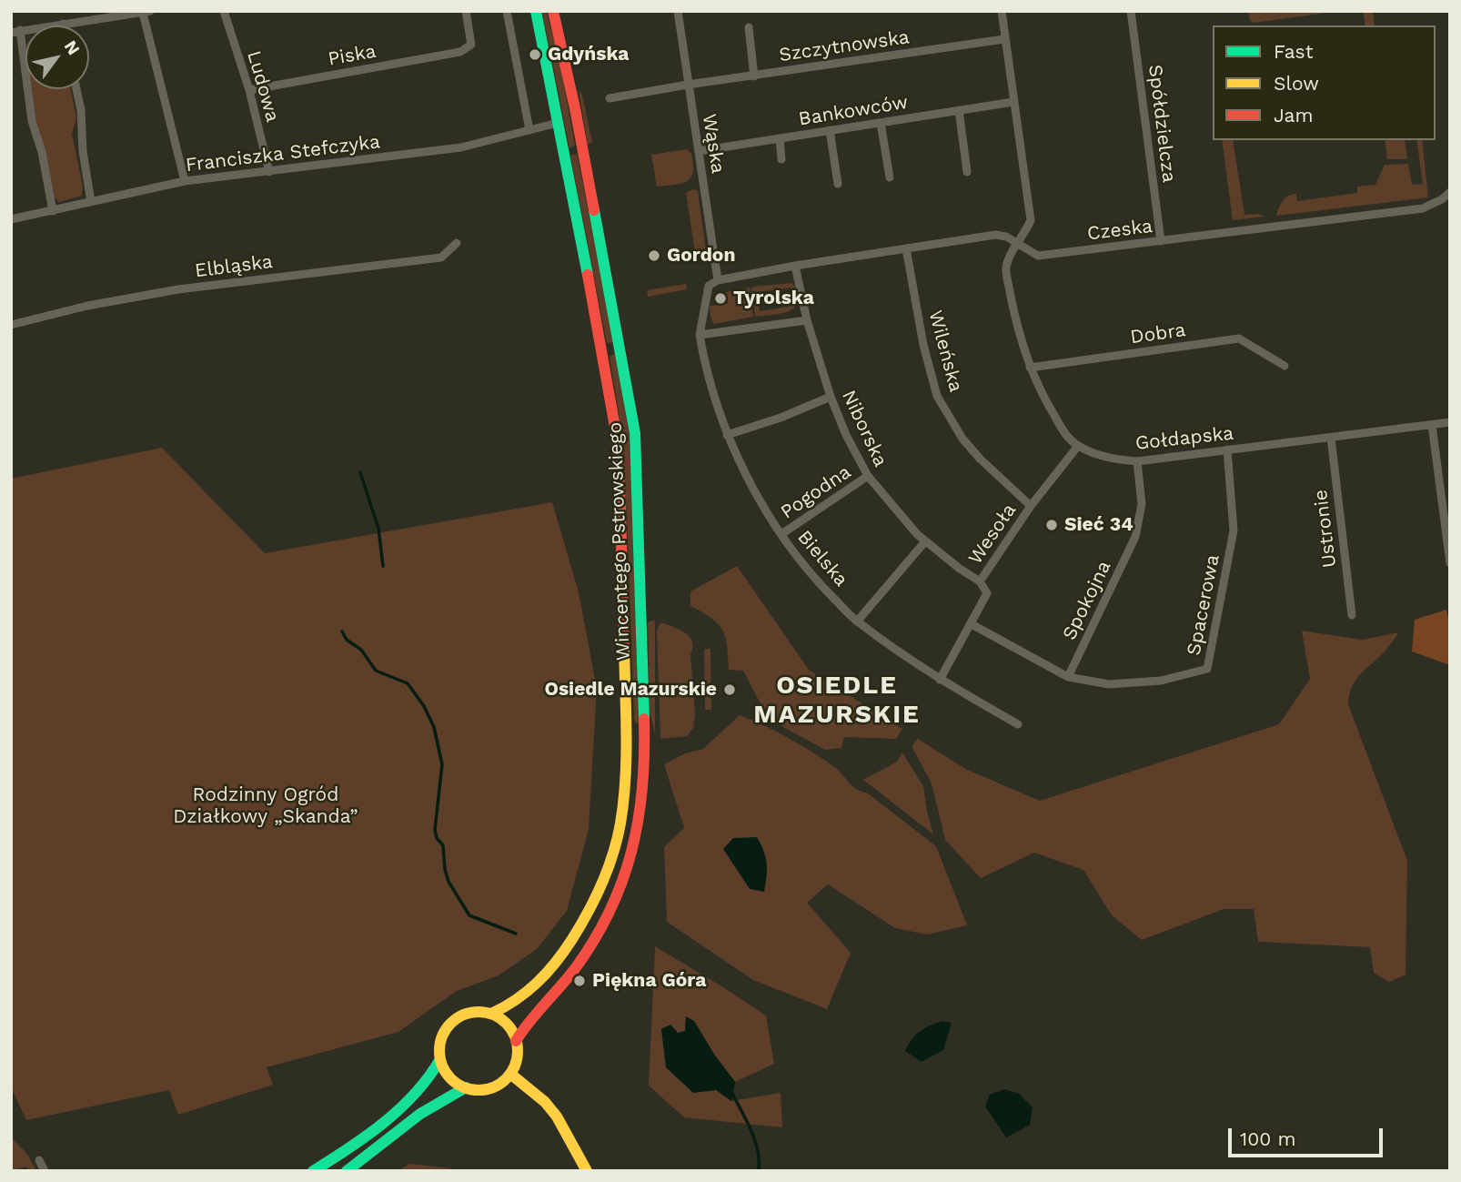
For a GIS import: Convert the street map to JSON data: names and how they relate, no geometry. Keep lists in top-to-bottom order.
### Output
{
  "streets": {
    "main road": ["Wincentego Pstrowskiego"],
    "street": [
      "Szczytnowska",
      "Piska",
      "Ludowa",
      "Bankowców",
      "Spółdzielcza",
      "Wąska",
      "Franciszka Stefczyka",
      "Czeska",
      "Elbląska",
      "Dobra",
      "Wileńska",
      "Niborska",
      "Gołdapska",
      "Pogodna",
      "Ustronie",
      "Wesoła",
      "Bielska",
      "Spokojna",
      "Spacerowa"
    ]
  },
  "crossings": [
    ["Szczytnowska", "Wąska"],
    ["Szczytnowska", "Gołdapska"],
    ["Piska", "Ludowa"],
    ["Ludowa", "Franciszka Stefczyka"],
    ["Bankowców", "Wąska"],
    ["Bankowców", "Gołdapska"],
    ["Spółdzielcza", "Czeska"],
    ["Wąska", "Czeska"],
    ["Franciszka Stefczyka", "Wincentego Pstrowskiego"],
    ["Czeska", "Wileńska"],
    ["Czeska", "Niborska"],
    ["Czeska", "Gołdapska"],
    ["Dobra", "Gołdapska"],
    ["Wileńska", "Wesoła"],
    ["Niborska", "Pogodna"],
    ["Niborska", "Wesoła"],
    ["Gołdapska", "Ustronie"],
    ["Gołdapska", "Wesoła"],
    ["Gołdapska", "Spokojna"],
    ["Gołdapska", "Spacerowa"],
    ["Pogodna", "Bielska"],
    ["Wesoła", "Bielska"],
    ["Wesoła", "Spacerowa"],
    ["Spokojna", "Spacerowa"]
  ],
  "districts": ["OSIEDLE MAZURSKIE"],
  "parks": ["Rodzinny Ogród Działkowy „Skanda”"],
  "places": [
    "Gdyńska",
    "Gordon",
    "Tyrolska",
    "Sieć 34",
    "Osiedle Mazurskie",
    "Piękna Góra"
  ],
  "legend": ["Fast", "Slow", "Jam"],
  "scale_bar": "100 m",
  "north": "top right"
}
